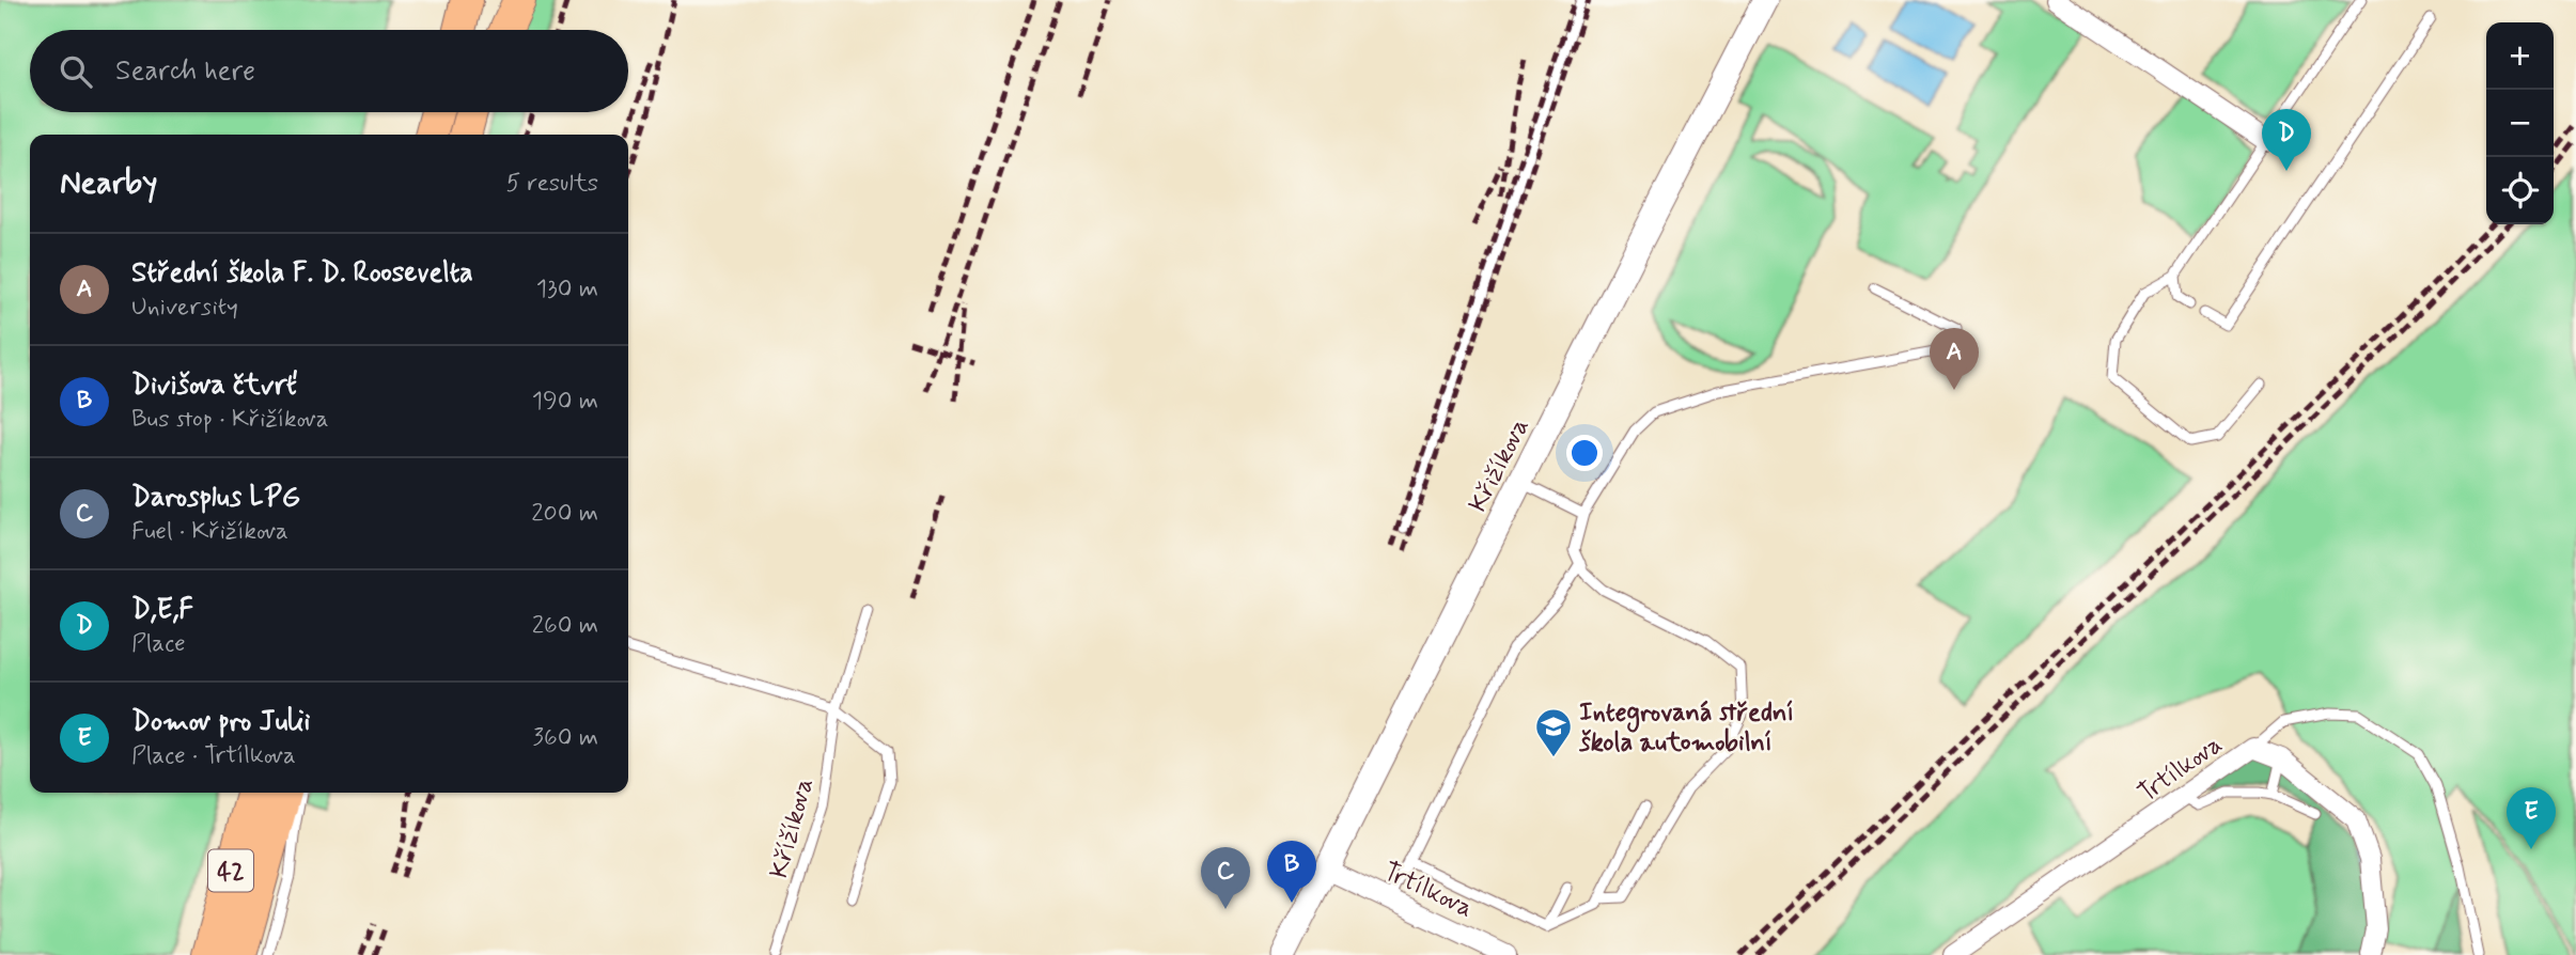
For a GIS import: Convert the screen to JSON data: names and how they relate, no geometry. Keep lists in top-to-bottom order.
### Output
{
  "streets": {
    "highway": ["42"],
    "street": ["Křižíkova", "Trtílkova"],
    "lane": ["Křížíkova"]
  },
  "crossings": [
    ["Křižíkova", "Trtílkova"]
  ],
  "places": {
    "school or university": ["Integrovaná střední škola automobilní"]
  },
  "page": {
    "map_buttons": ["+", "−"],
    "search": "Search here",
    "pins": [
      "D",
      "A",
      "E",
      "B",
      "C"
    ],
    "heading": ["Nearby", "5 results"],
    "list": [
      {
        "mark": "A",
        "name": "Střední škola F. D. Roosevelta",
        "note": "University",
        "value": "130 m"
      },
      {
        "mark": "B",
        "name": "Divišova čtvrť",
        "note": "Bus stop · Křižíkova",
        "value": "190 m"
      },
      {
        "mark": "C",
        "name": "Darosplus LPG",
        "note": "Fuel · Křižíkova",
        "value": "200 m"
      },
      {
        "mark": "D",
        "name": "D,E,F",
        "note": "Place",
        "value": "260 m"
      },
      {
        "mark": "E",
        "name": "Domov pro Julii",
        "note": "Place · Trtílkova",
        "value": "360 m"
      }
    ]
  }
}
